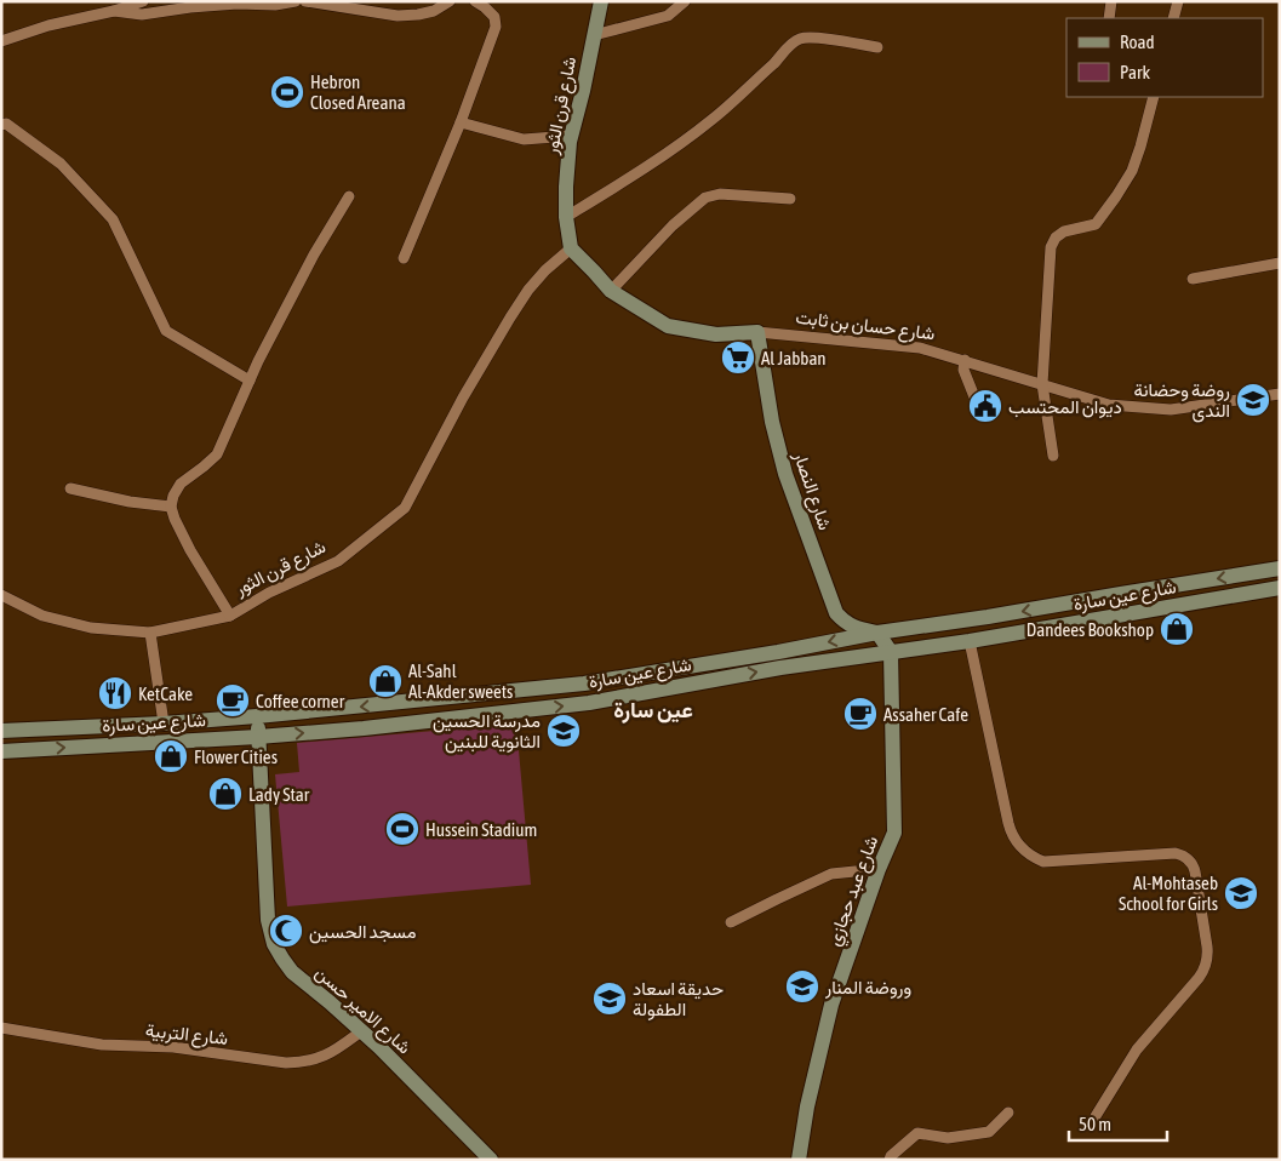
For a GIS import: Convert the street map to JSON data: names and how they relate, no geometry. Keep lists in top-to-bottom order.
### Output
{
  "streets": {
    "main road": [
      "شارع قرن الثور",
      "شارع حسان بن ثابت",
      "شارع النصار",
      "شارع عين سارة",
      "شارع عبد حجازي",
      "شارع الامير حسن"
    ],
    "street": ["شارع التربية"]
  },
  "crossings": [
    ["شارع قرن الثور", "شارع حسان بن ثابت"],
    ["شارع حسان بن ثابت", "شارع النصار"],
    ["شارع النصار", "شارع عين سارة"],
    ["شارع عين سارة", "شارع عبد حجازي"],
    ["شارع عين سارة", "شارع الامير حسن"],
    ["شارع الامير حسن", "شارع التربية"]
  ],
  "districts": ["عين سارة"],
  "places": {
    "sports": ["Hebron Closed Areana", "Hussein Stadium"],
    "supermarket": ["Al Jabban"],
    "school or university": [
      "روضة وحضانة الندى",
      "مدرسة الحسين الثانوية للبنين",
      "Al-Mohtaseb School for Girls",
      "وروضة المنار",
      "حديقة اسعاد الطفولة"
    ],
    "public building": ["ديوان المحتسب"],
    "shop": [
      "Dandees Bookshop",
      "Al-Sahl Al-Akder sweets",
      "Flower Cities",
      "Lady Star"
    ],
    "restaurant": ["KetCake"],
    "cafe": ["Coffee corner", "Assaher Cafe"],
    "mosque": ["مسجد الحسين"]
  },
  "legend": ["Road", "Park"],
  "scale_bar": "50 m"
}
